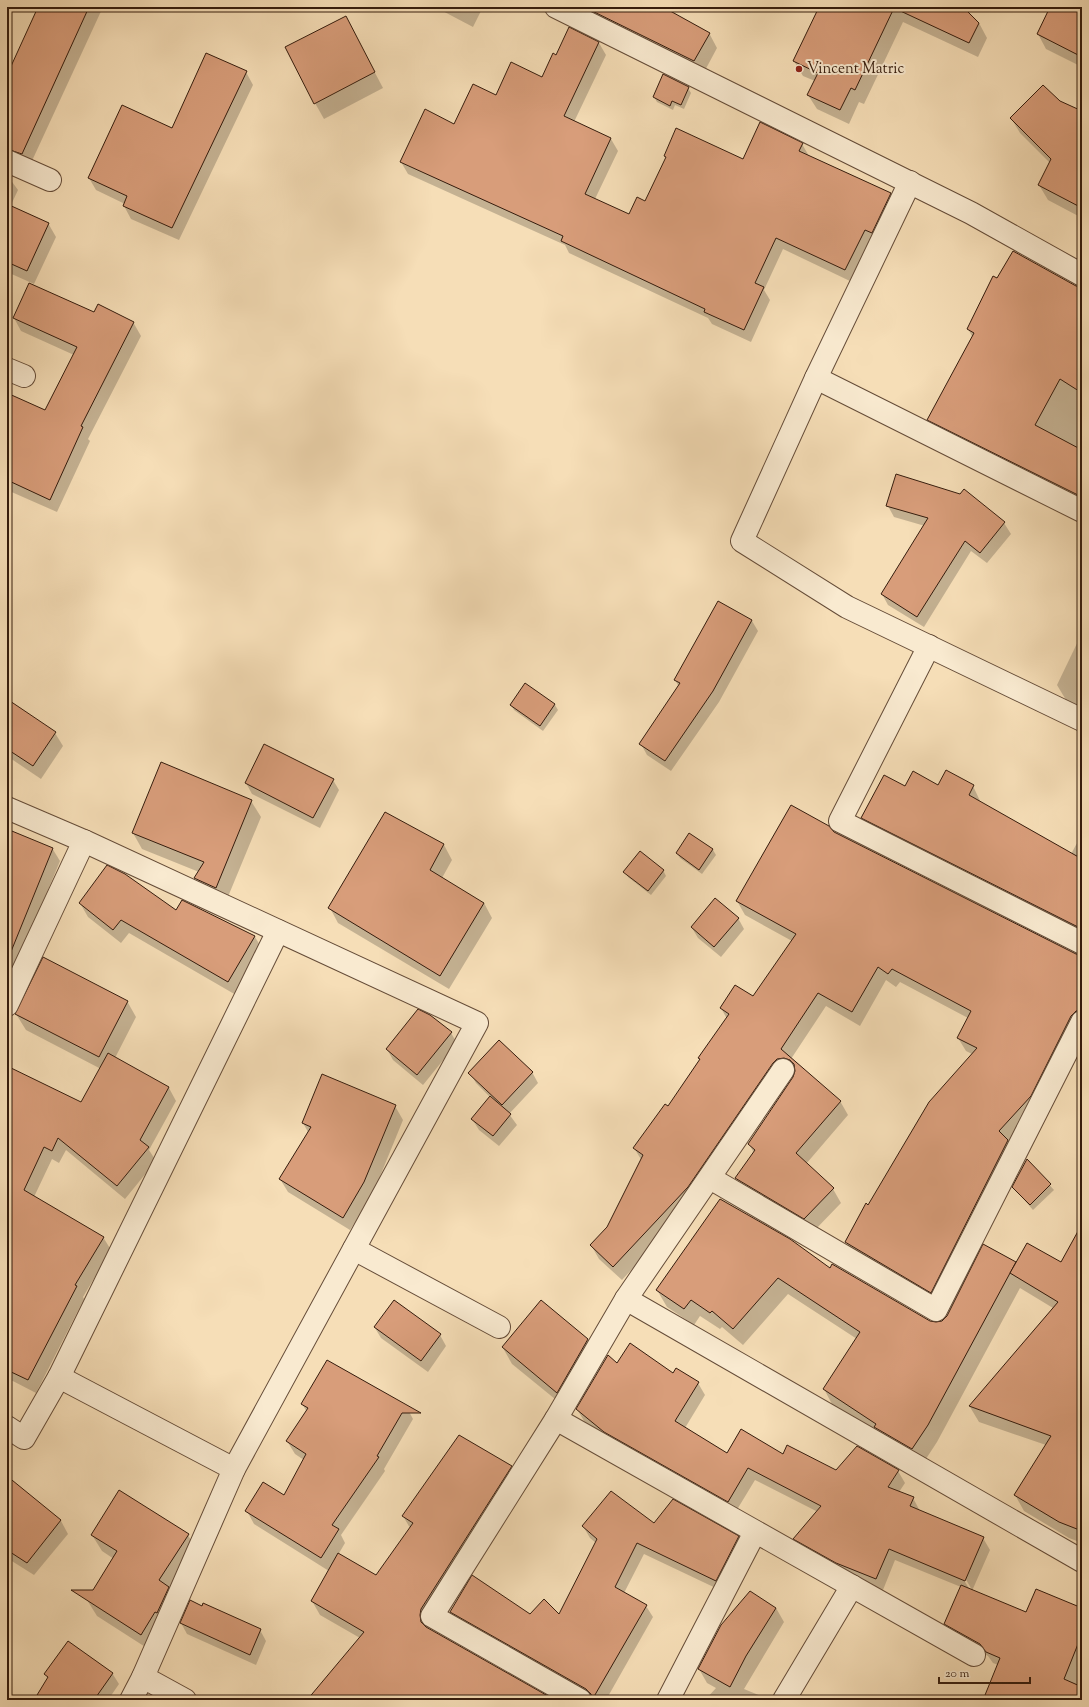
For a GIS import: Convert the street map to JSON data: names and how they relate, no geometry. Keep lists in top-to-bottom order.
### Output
{
  "places": ["Vincent Matric"],
  "scale_bar": "20 m"
}
